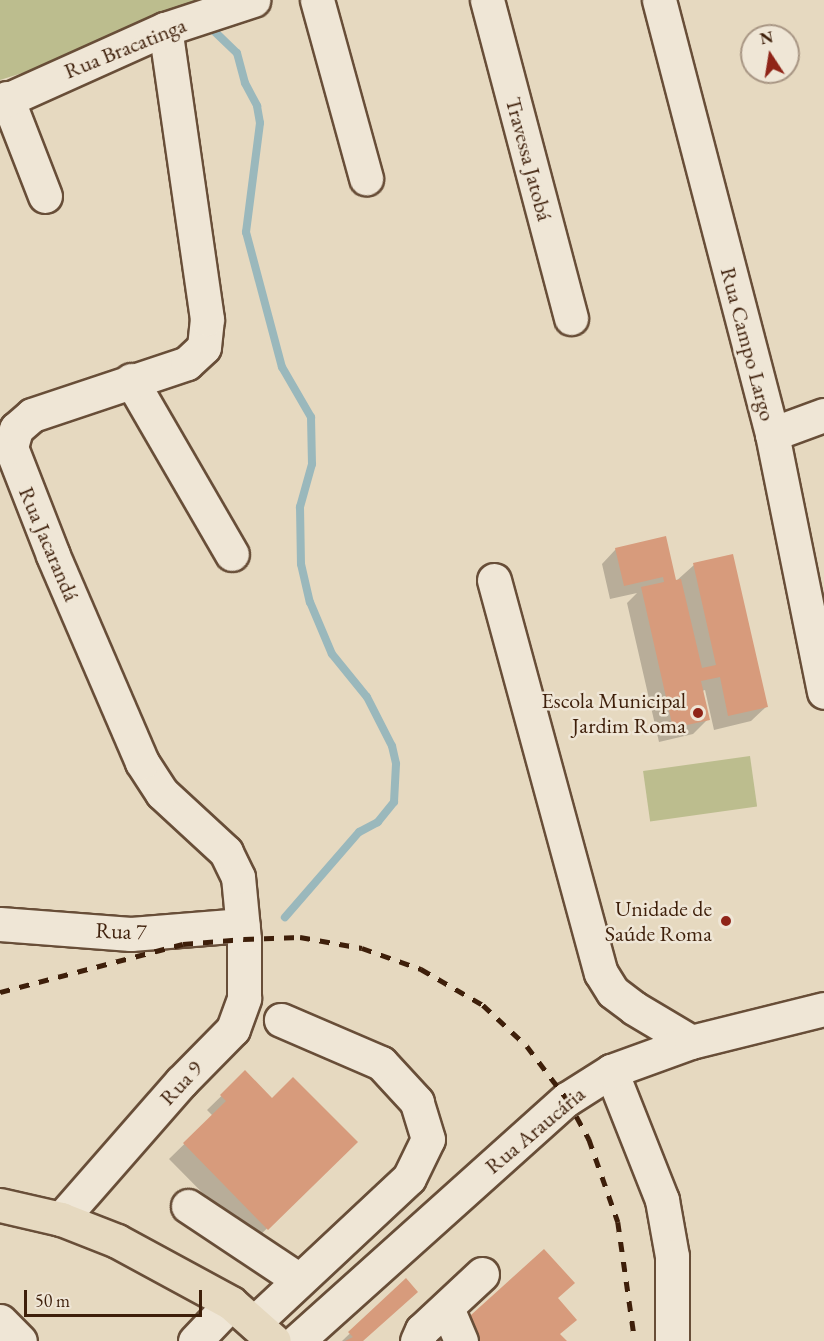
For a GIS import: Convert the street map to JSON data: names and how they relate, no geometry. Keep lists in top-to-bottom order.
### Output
{
  "streets": {
    "street": [
      "Rua Bracatinga",
      "Travessa Jatobá",
      "Rua Campo Largo",
      "Rua Jacarandá",
      "Rua 7",
      "Rua 9",
      "Rua Araucária"
    ]
  },
  "crossings": [
    ["Rua Bracatinga", "Rua Jacarandá"],
    ["Rua Jacarandá", "Rua 7"],
    ["Rua Jacarandá", "Rua 9"],
    ["Rua 7", "Rua 9"]
  ],
  "places": ["Escola Municipal Jardim Roma", "Unidade de Saúde Roma"],
  "scale_bar": "50 m",
  "north": "top"
}
